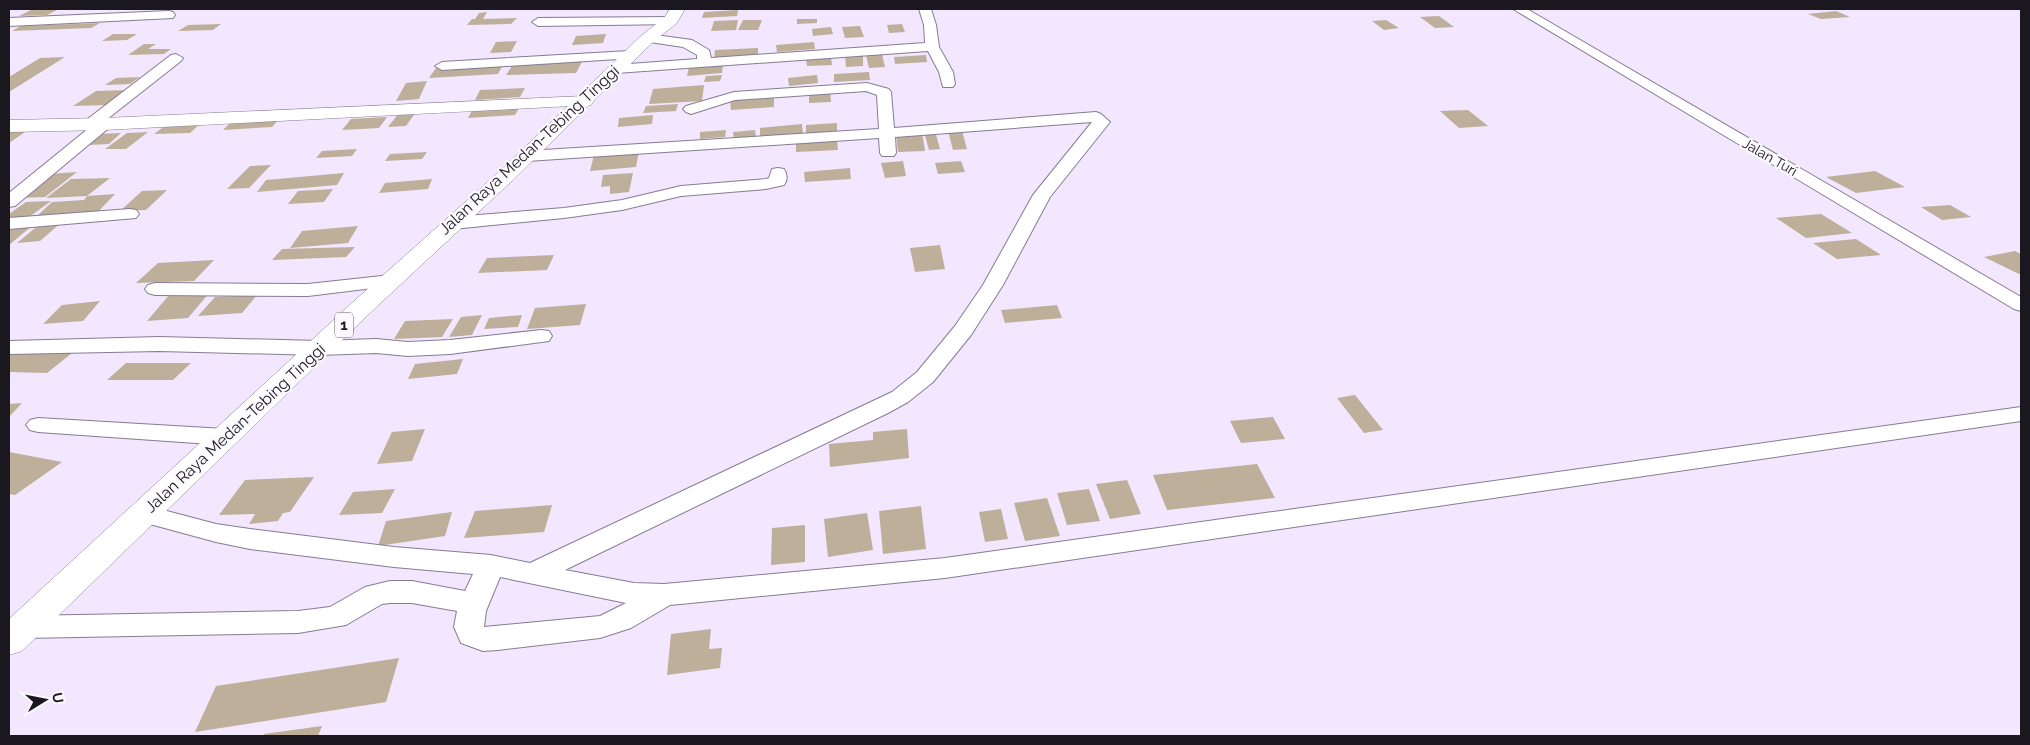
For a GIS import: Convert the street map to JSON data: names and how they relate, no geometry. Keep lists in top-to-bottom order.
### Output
{
  "streets": {
    "main road": ["Jalan Raya Medan-Tebing Tinggi", "1"],
    "street": ["Jalan Turi"]
  },
  "north": "right"
}
